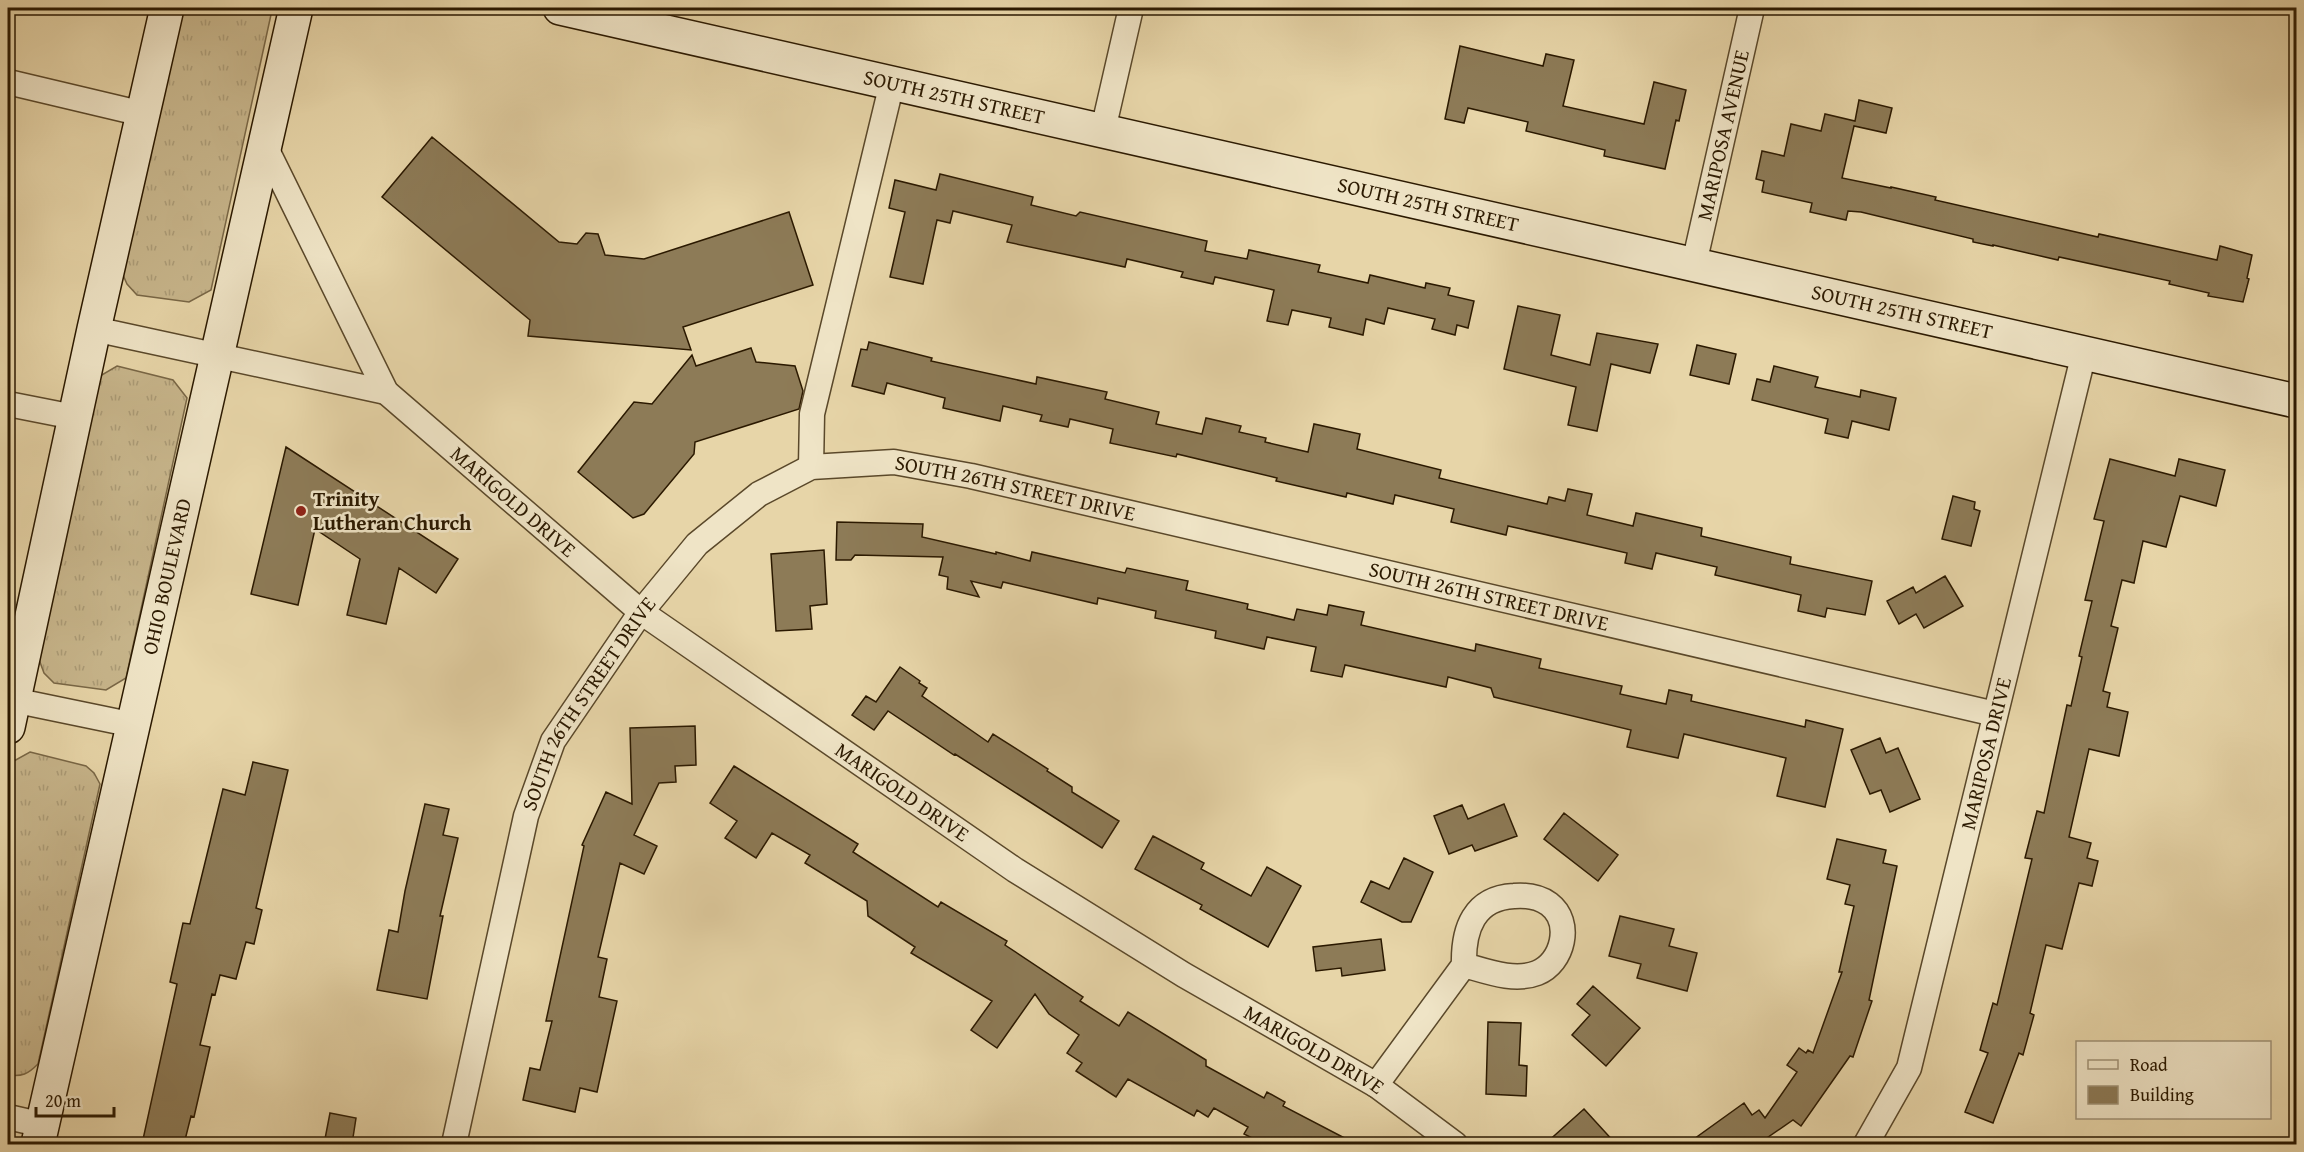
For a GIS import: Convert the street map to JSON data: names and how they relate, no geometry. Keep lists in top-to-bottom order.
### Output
{
  "streets": {
    "street": [
      "SOUTH 25TH STREET",
      "MARIPOSA AVENUE",
      "SOUTH 26TH STREET DRIVE",
      "MARIGOLD DRIVE",
      "OHIO BOULEVARD",
      "MARIPOSA DRIVE"
    ]
  },
  "crossings": [
    ["SOUTH 25TH STREET", "MARIPOSA AVENUE"],
    ["SOUTH 25TH STREET", "MARIPOSA DRIVE"],
    ["SOUTH 26TH STREET DRIVE", "MARIGOLD DRIVE"],
    ["SOUTH 26TH STREET DRIVE", "MARIPOSA DRIVE"],
    ["MARIGOLD DRIVE", "OHIO BOULEVARD"]
  ],
  "places": ["Trinity Lutheran Church"],
  "legend": ["Road", "Building"],
  "scale_bar": "20 m"
}
